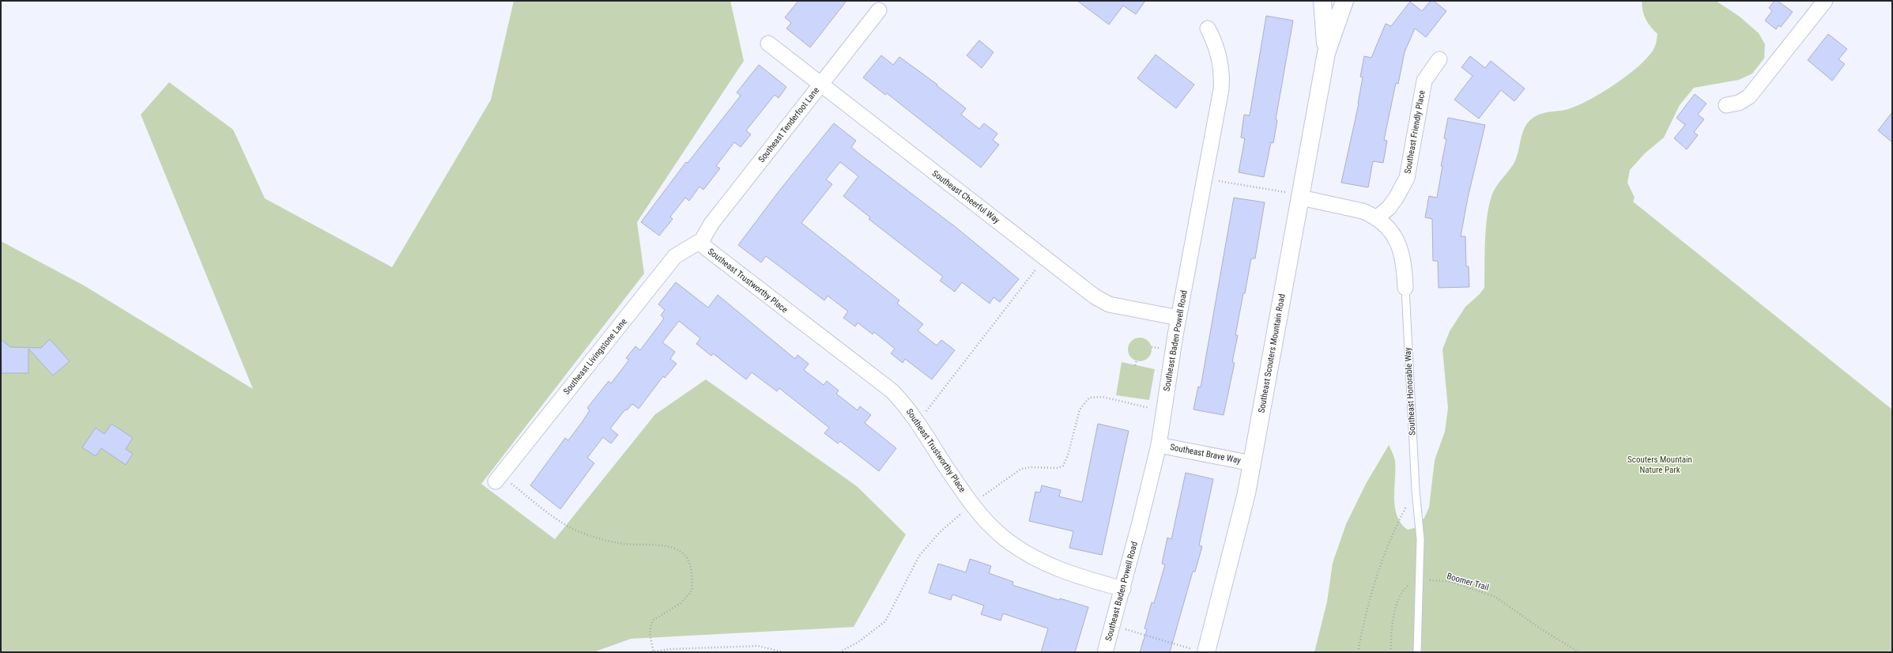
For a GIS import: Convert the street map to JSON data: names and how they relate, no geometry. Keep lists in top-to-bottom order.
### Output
{
  "streets": {
    "street": [
      "Southeast Tenderfoot Lane",
      "Southeast Friendly Place",
      "Southeast Cheerful Way",
      "Southeast Trustworthy Place",
      "Southeast Baden Powell Road",
      "Southeast Scouters Mountain Road",
      "Southeast Livingstone Lane",
      "Southeast Honorable Way",
      "Southeast Brave Way"
    ],
    "path": ["Boomer Trail"]
  },
  "crossings": [
    ["Southeast Tenderfoot Lane", "Southeast Cheerful Way"],
    ["Southeast Tenderfoot Lane", "Southeast Trustworthy Place"],
    ["Southeast Tenderfoot Lane", "Southeast Livingstone Lane"],
    ["Southeast Friendly Place", "Southeast Honorable Way"],
    ["Southeast Cheerful Way", "Southeast Baden Powell Road"],
    ["Southeast Trustworthy Place", "Southeast Baden Powell Road"],
    ["Southeast Trustworthy Place", "Southeast Livingstone Lane"],
    ["Southeast Baden Powell Road", "Southeast Brave Way"],
    ["Southeast Scouters Mountain Road", "Southeast Honorable Way"],
    ["Southeast Scouters Mountain Road", "Southeast Brave Way"],
    ["Southeast Honorable Way", "Boomer Trail"]
  ],
  "parks": ["Scouters Mountain Nature Park"]
}
